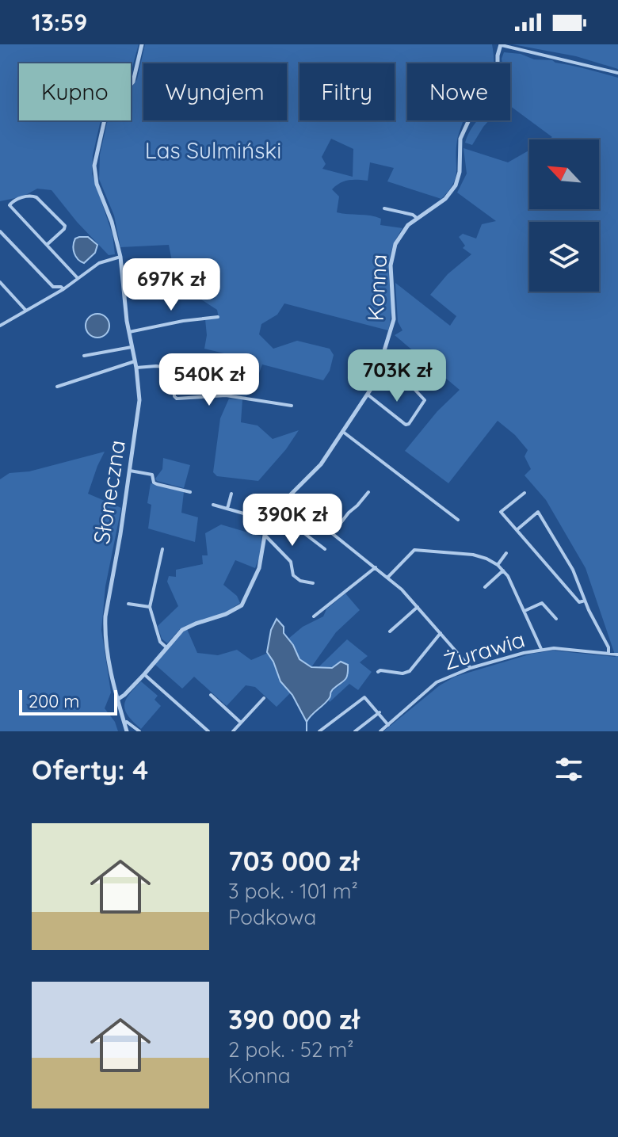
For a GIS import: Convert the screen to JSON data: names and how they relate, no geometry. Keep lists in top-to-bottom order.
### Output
{
  "streets": {
    "street": ["Konna", "Słoneczna", "Żurawia"]
  },
  "crossings": [
    ["Konna", "Słoneczna"]
  ],
  "parks": ["Las Sulmiński"],
  "scale_bar": "200 m",
  "north": "top left",
  "page": {
    "status": "13:59",
    "chip": [
      "Kupno",
      "Wynajem",
      "Filtry",
      "Nowe"
    ],
    "price": [
      "697K zł",
      "703K zł",
      "540K zł",
      "390K zł"
    ],
    "scale": "200 m",
    "heading": "Oferty: 4",
    "list": [
      {
        "name": "703 000 zł",
        "note": "3 pok. · 101 m² · Podkowa"
      },
      {
        "name": "390 000 zł",
        "note": "2 pok. · 52 m² · Konna"
      }
    ]
  }
}
